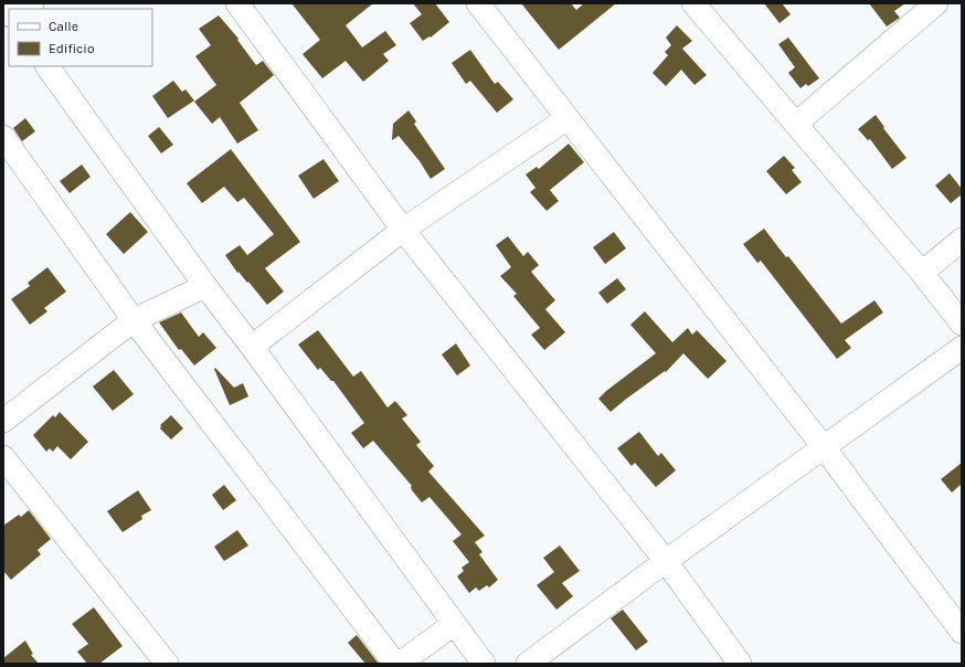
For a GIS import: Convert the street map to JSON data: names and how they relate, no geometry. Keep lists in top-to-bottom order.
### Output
{
  "legend": ["Calle", "Edificio"]
}
